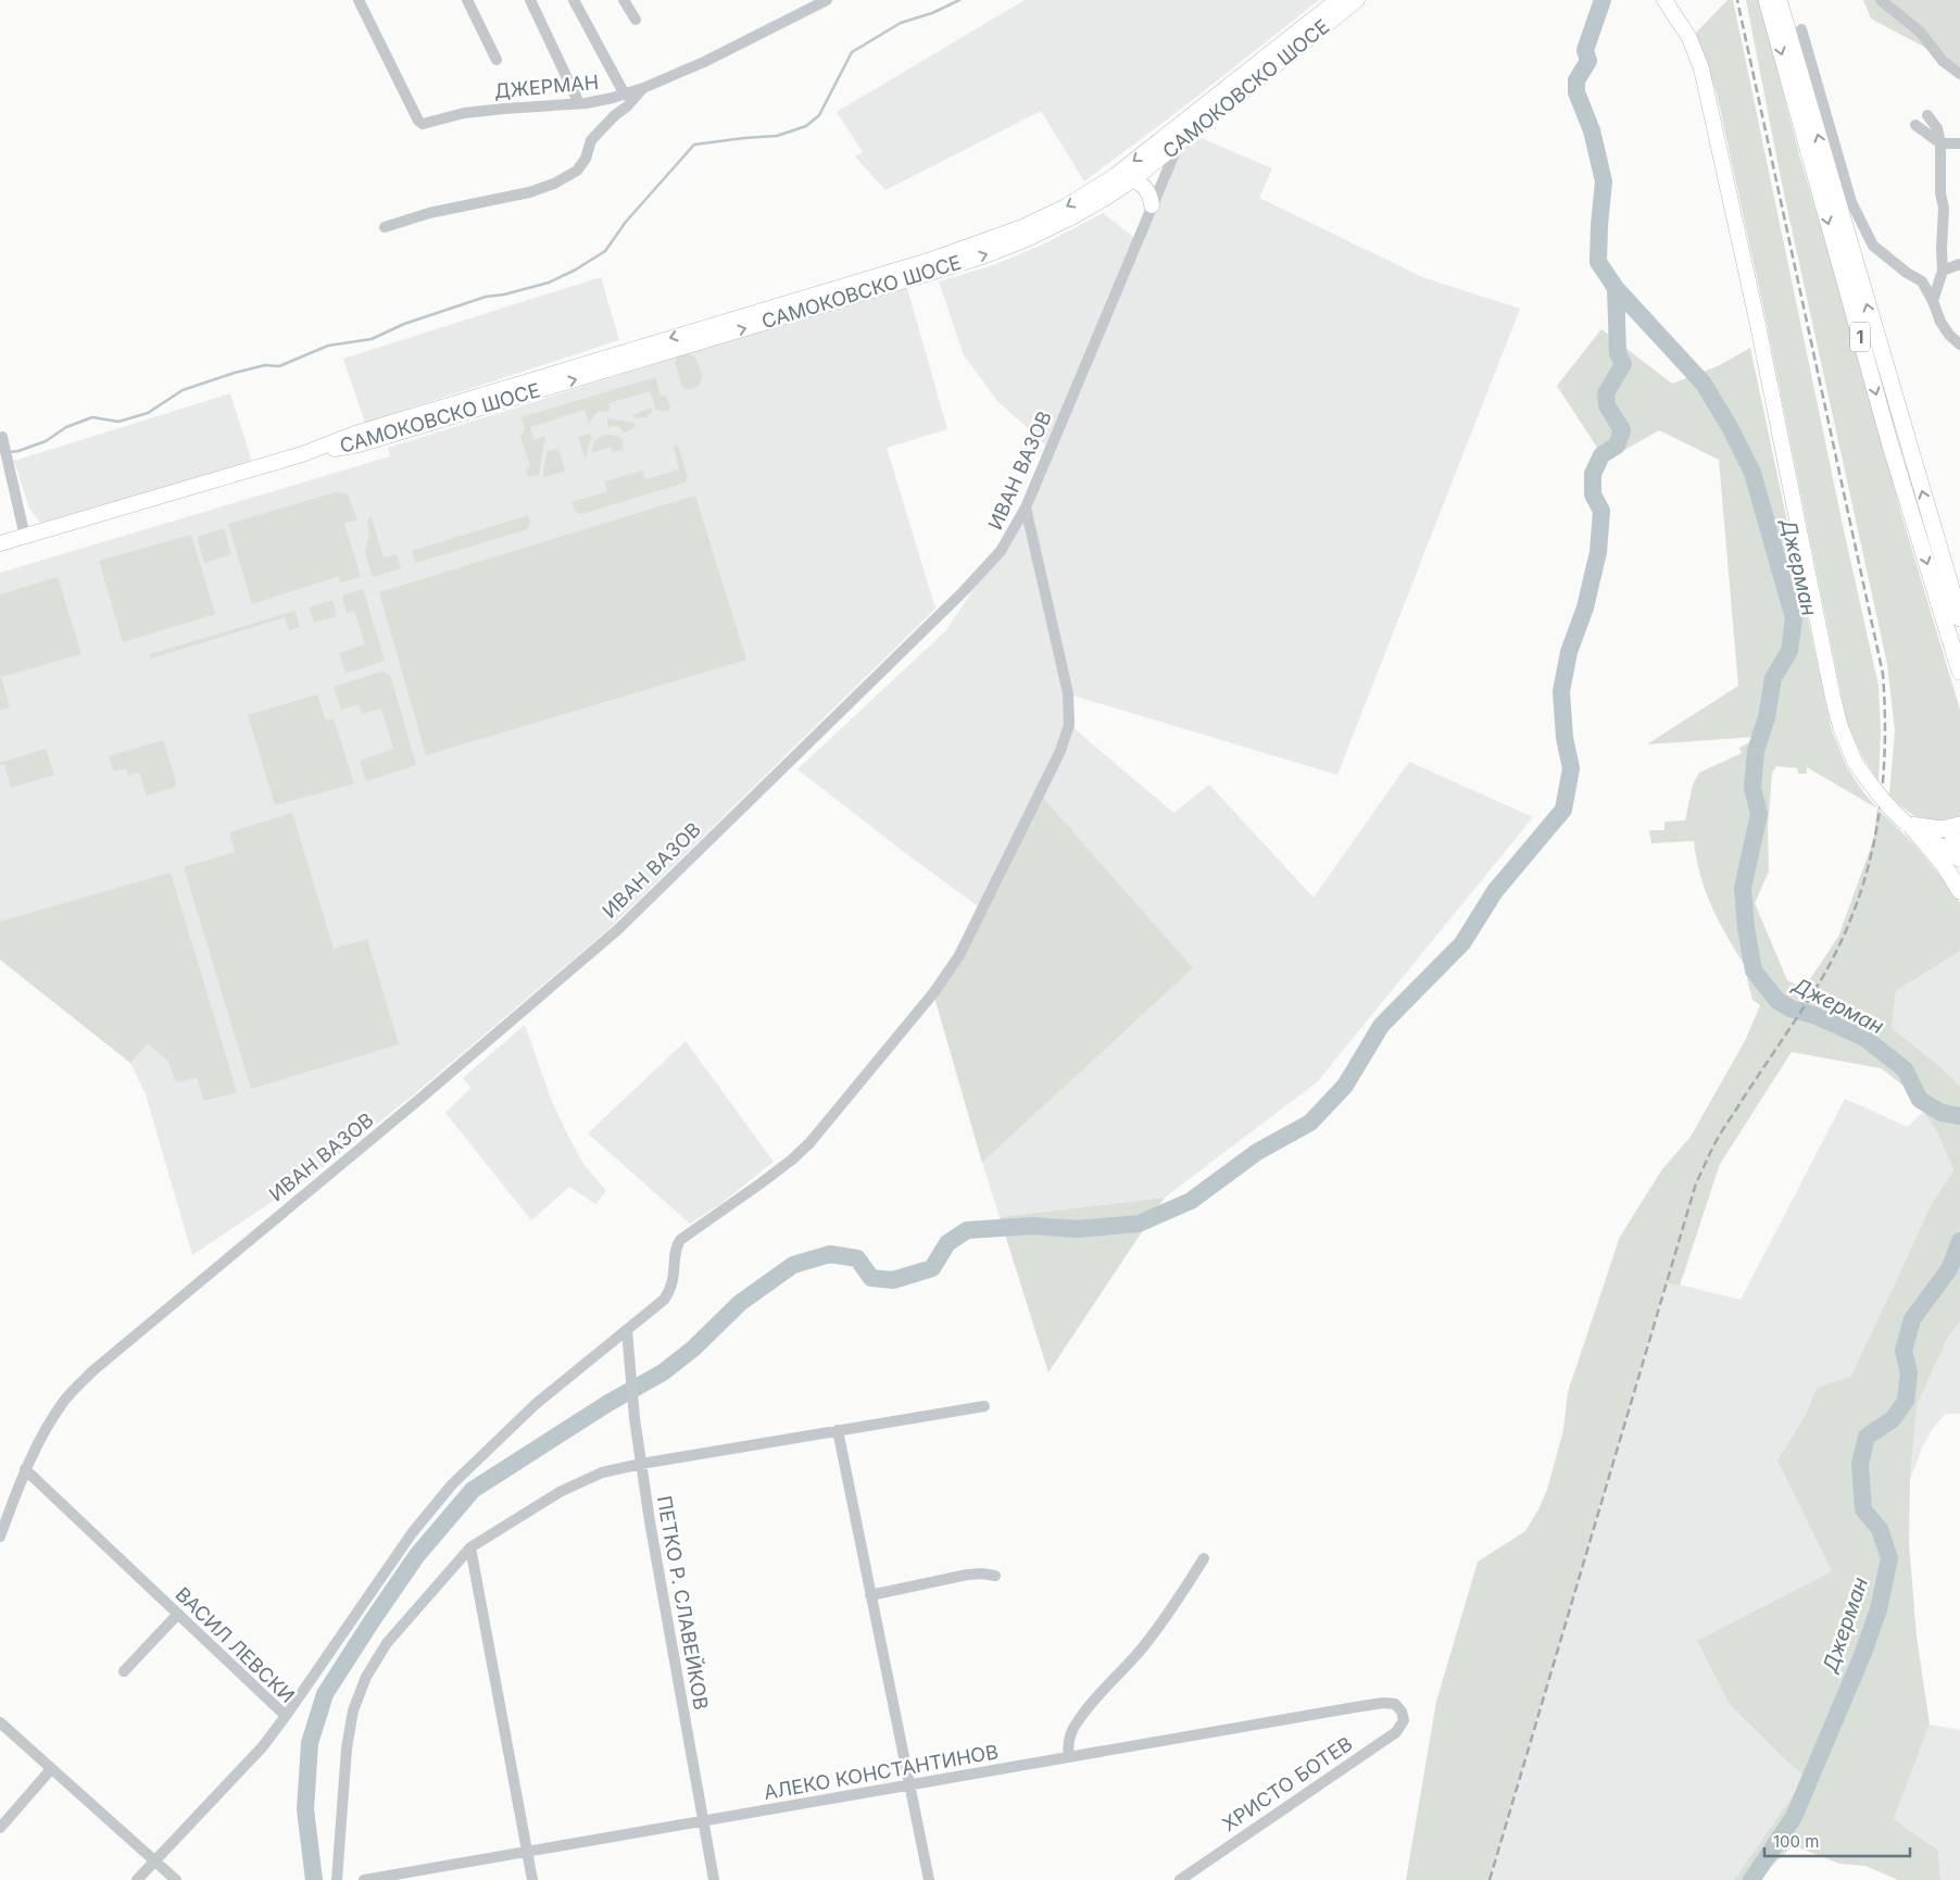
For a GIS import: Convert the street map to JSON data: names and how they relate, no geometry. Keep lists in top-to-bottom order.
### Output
{
  "streets": {
    "main road": ["САМОКОВСКО ШОСЕ", "1"],
    "street": [
      "ДЖЕРМАН",
      "ИВАН ВАЗОВ",
      "ПЕТКО Р. СЛАВЕЙКОВ",
      "ВАСИЛ ЛЕВСКИ",
      "АЛЕКО КОНСТАНТИНОВ",
      "ХРИСТО БОТЕВ"
    ]
  },
  "crossings": [
    ["САМОКОВСКО ШОСЕ", "ИВАН ВАЗОВ"],
    ["ИВАН ВАЗОВ", "ВАСИЛ ЛЕВСКИ"],
    ["ПЕТКО Р. СЛАВЕЙКОВ", "АЛЕКО КОНСТАНТИНОВ"],
    ["АЛЕКО КОНСТАНТИНОВ", "ХРИСТО БОТЕВ"]
  ],
  "water": ["Джерман"],
  "scale_bar": "100 m"
}
